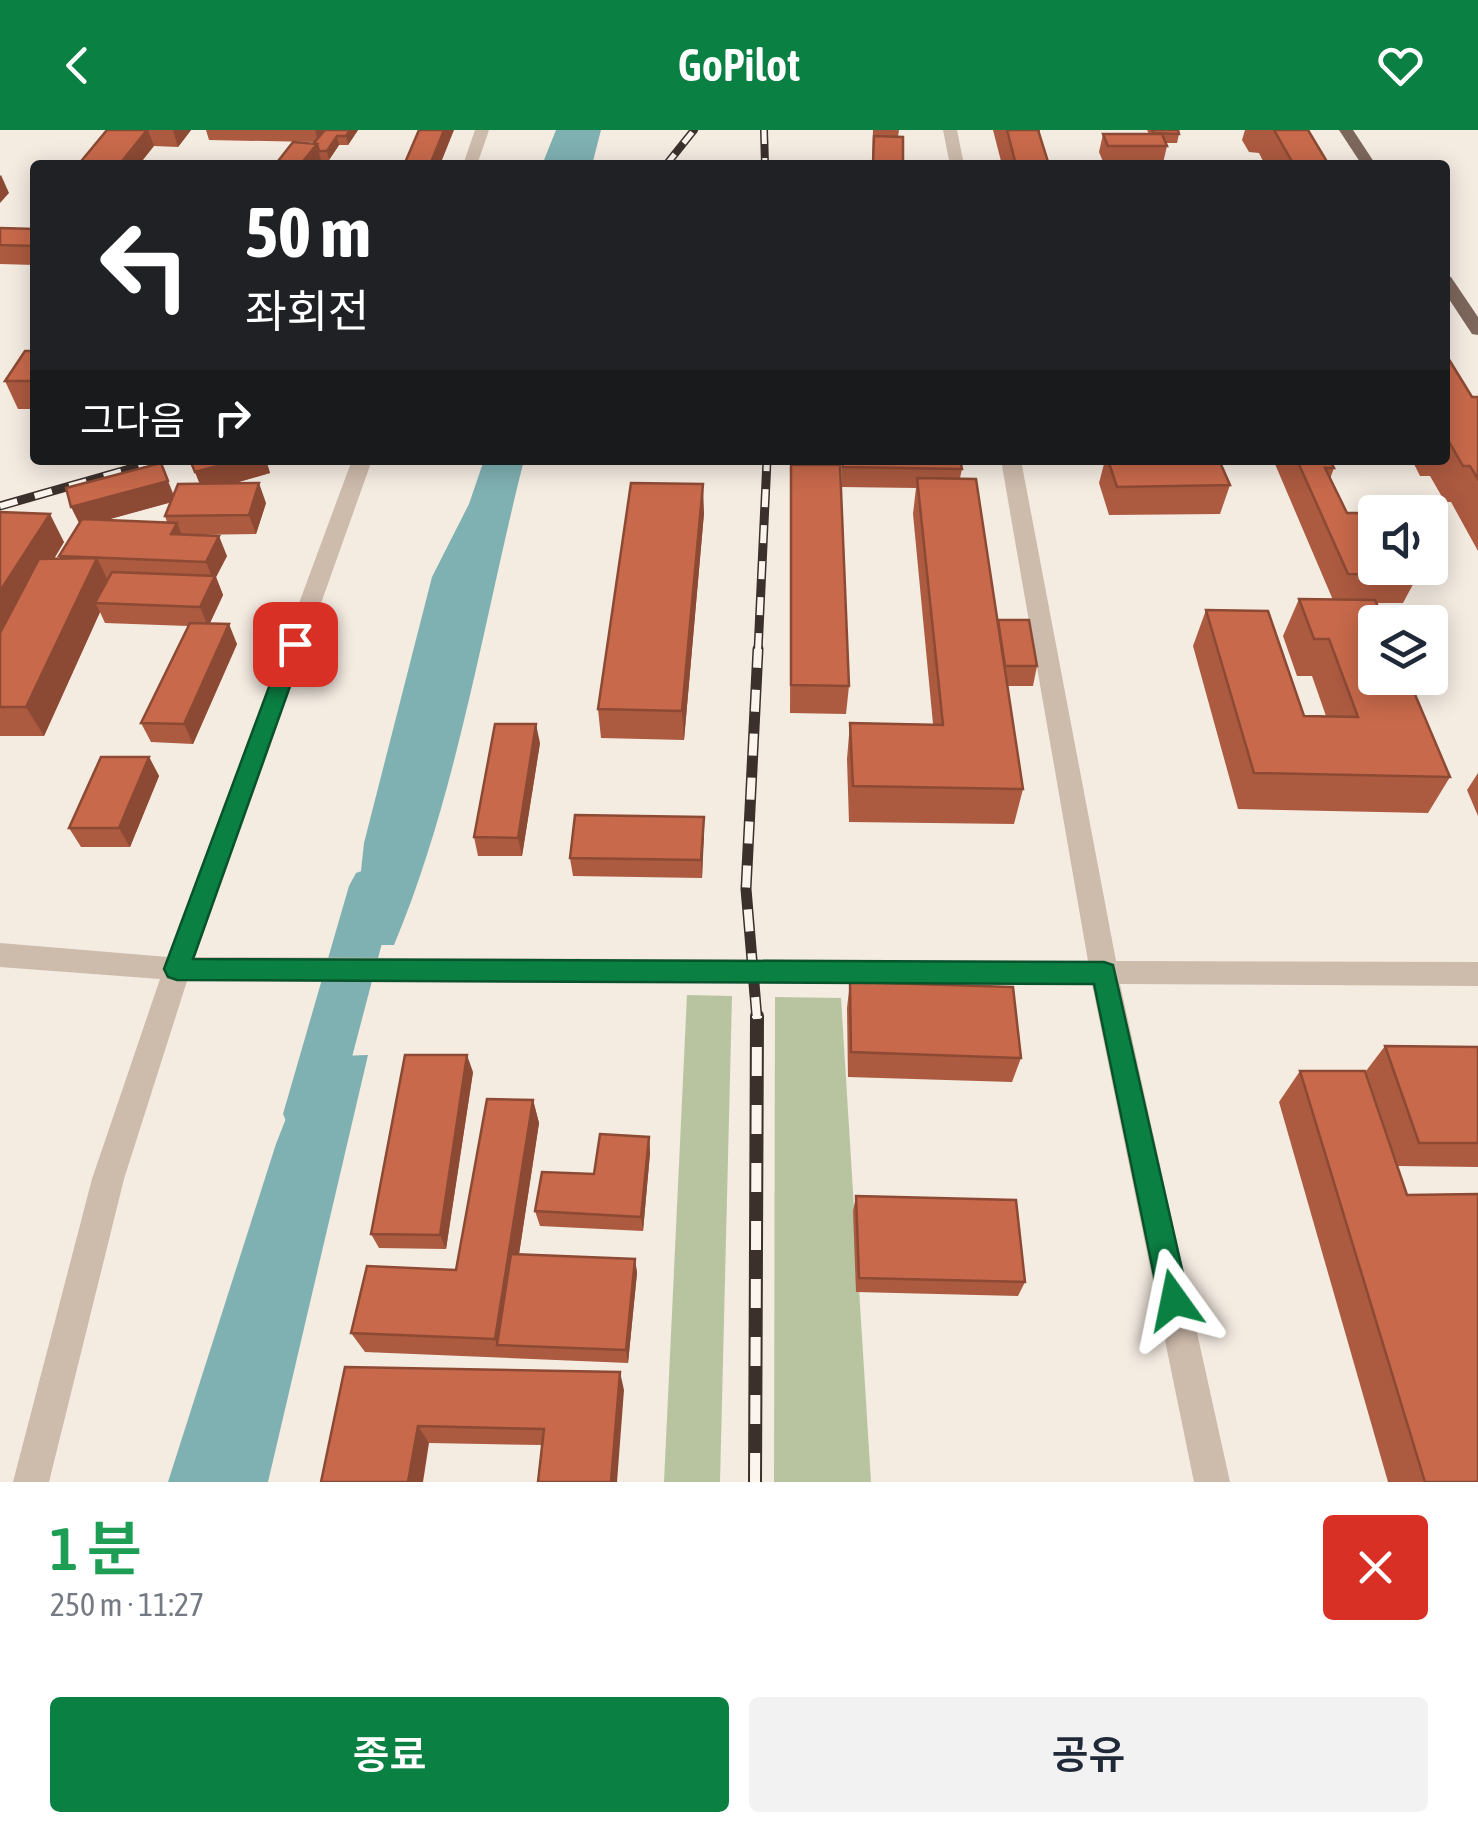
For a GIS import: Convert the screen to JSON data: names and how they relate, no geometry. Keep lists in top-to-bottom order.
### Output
{
  "page": {
    "header": "GoPilot",
    "turn": ["50 m", "좌회전"],
    "then": "그다음",
    "heading": ["1 분", "250 m · 11:27"],
    "buttons": ["종료", "공유"]
  }
}
